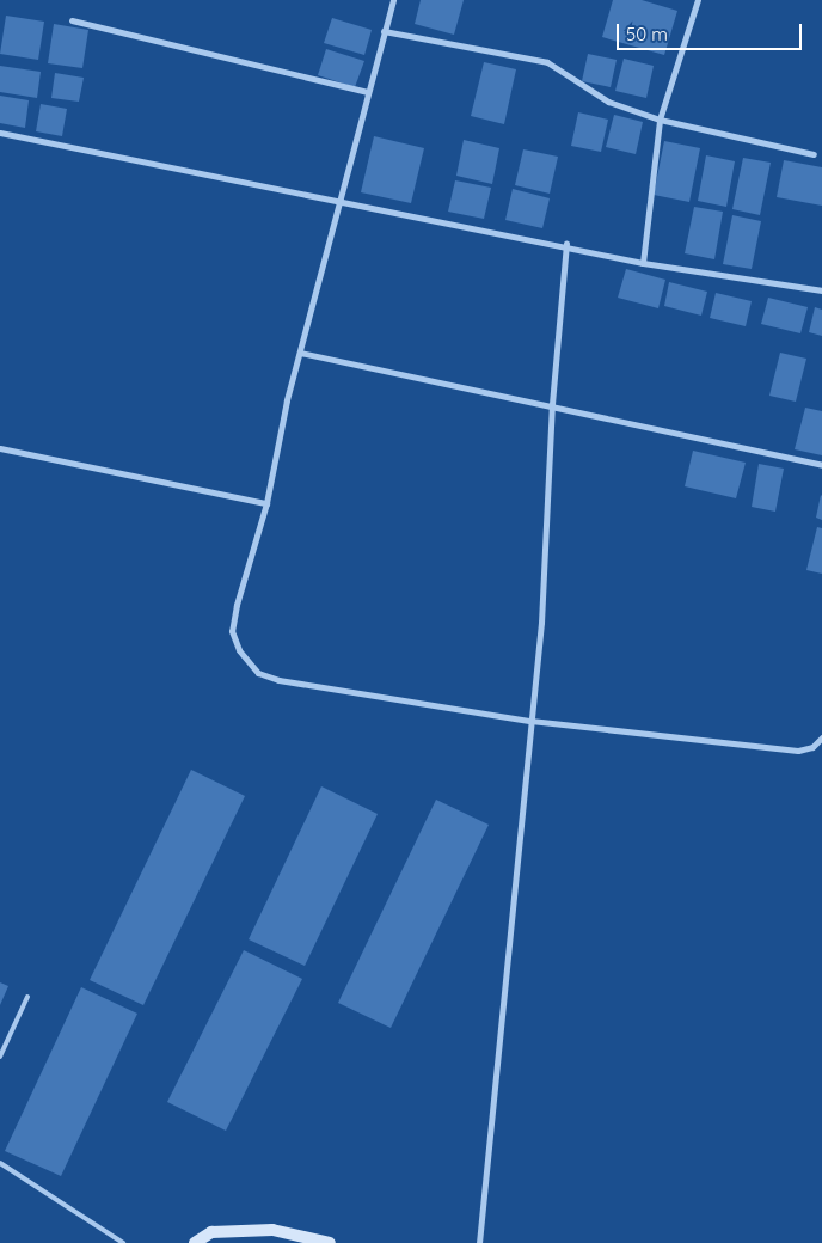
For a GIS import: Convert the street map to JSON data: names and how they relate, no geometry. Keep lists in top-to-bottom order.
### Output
{
  "scale_bar": "50 m"
}
